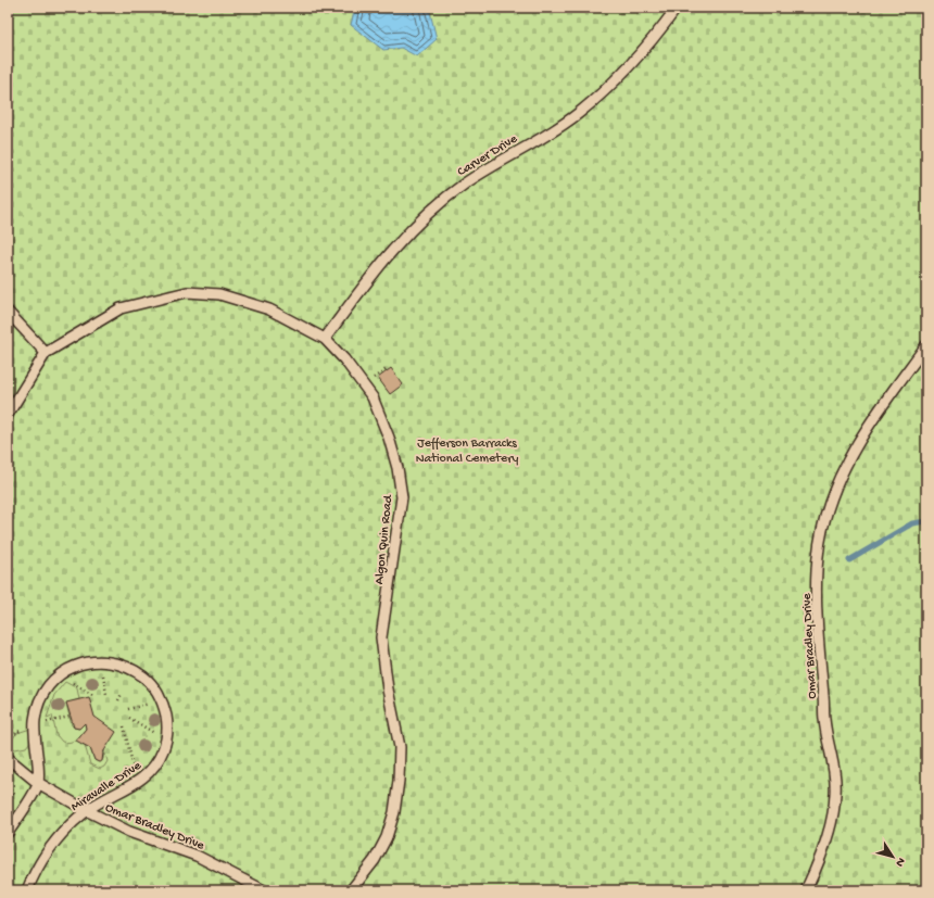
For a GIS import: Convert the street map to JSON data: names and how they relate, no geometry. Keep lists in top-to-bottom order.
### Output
{
  "streets": {
    "lane": [
      "Carver Drive",
      "Algon Quin Road",
      "Omar Bradley Drive",
      "Miravalle Drive"
    ]
  },
  "crossings": [
    ["Carver Drive", "Algon Quin Road"],
    ["Omar Bradley Drive", "Miravalle Drive"]
  ],
  "parks": ["Jefferson Barracks National Cemetery"],
  "north": "bottom right"
}
